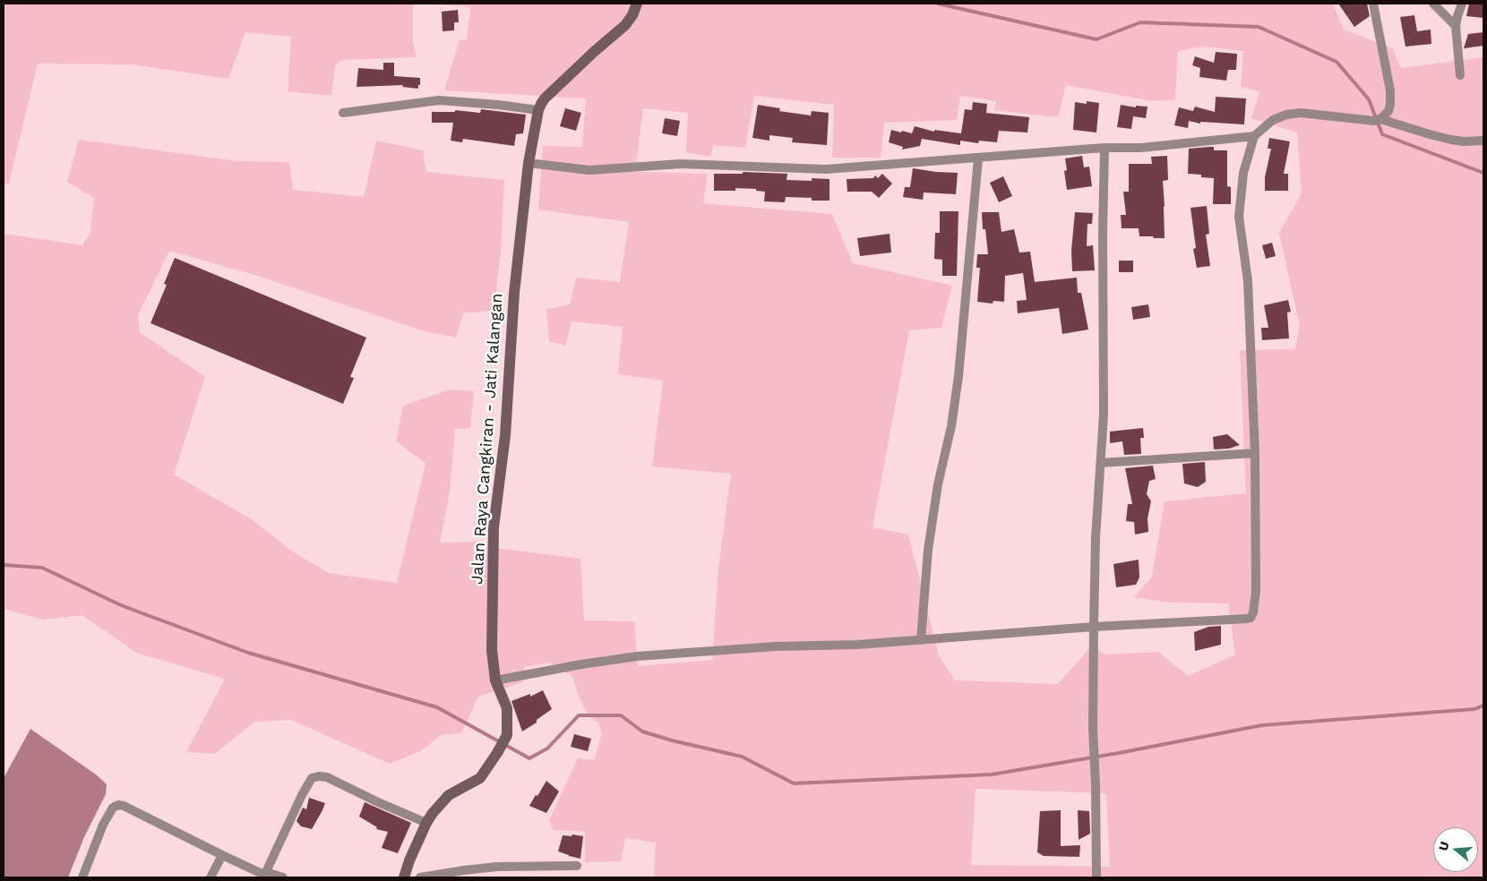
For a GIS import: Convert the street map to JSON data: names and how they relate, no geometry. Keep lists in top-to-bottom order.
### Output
{
  "streets": {
    "street": ["Jalan Raya Cangkiran - Jati Kalangan"]
  },
  "north": "left"
}
